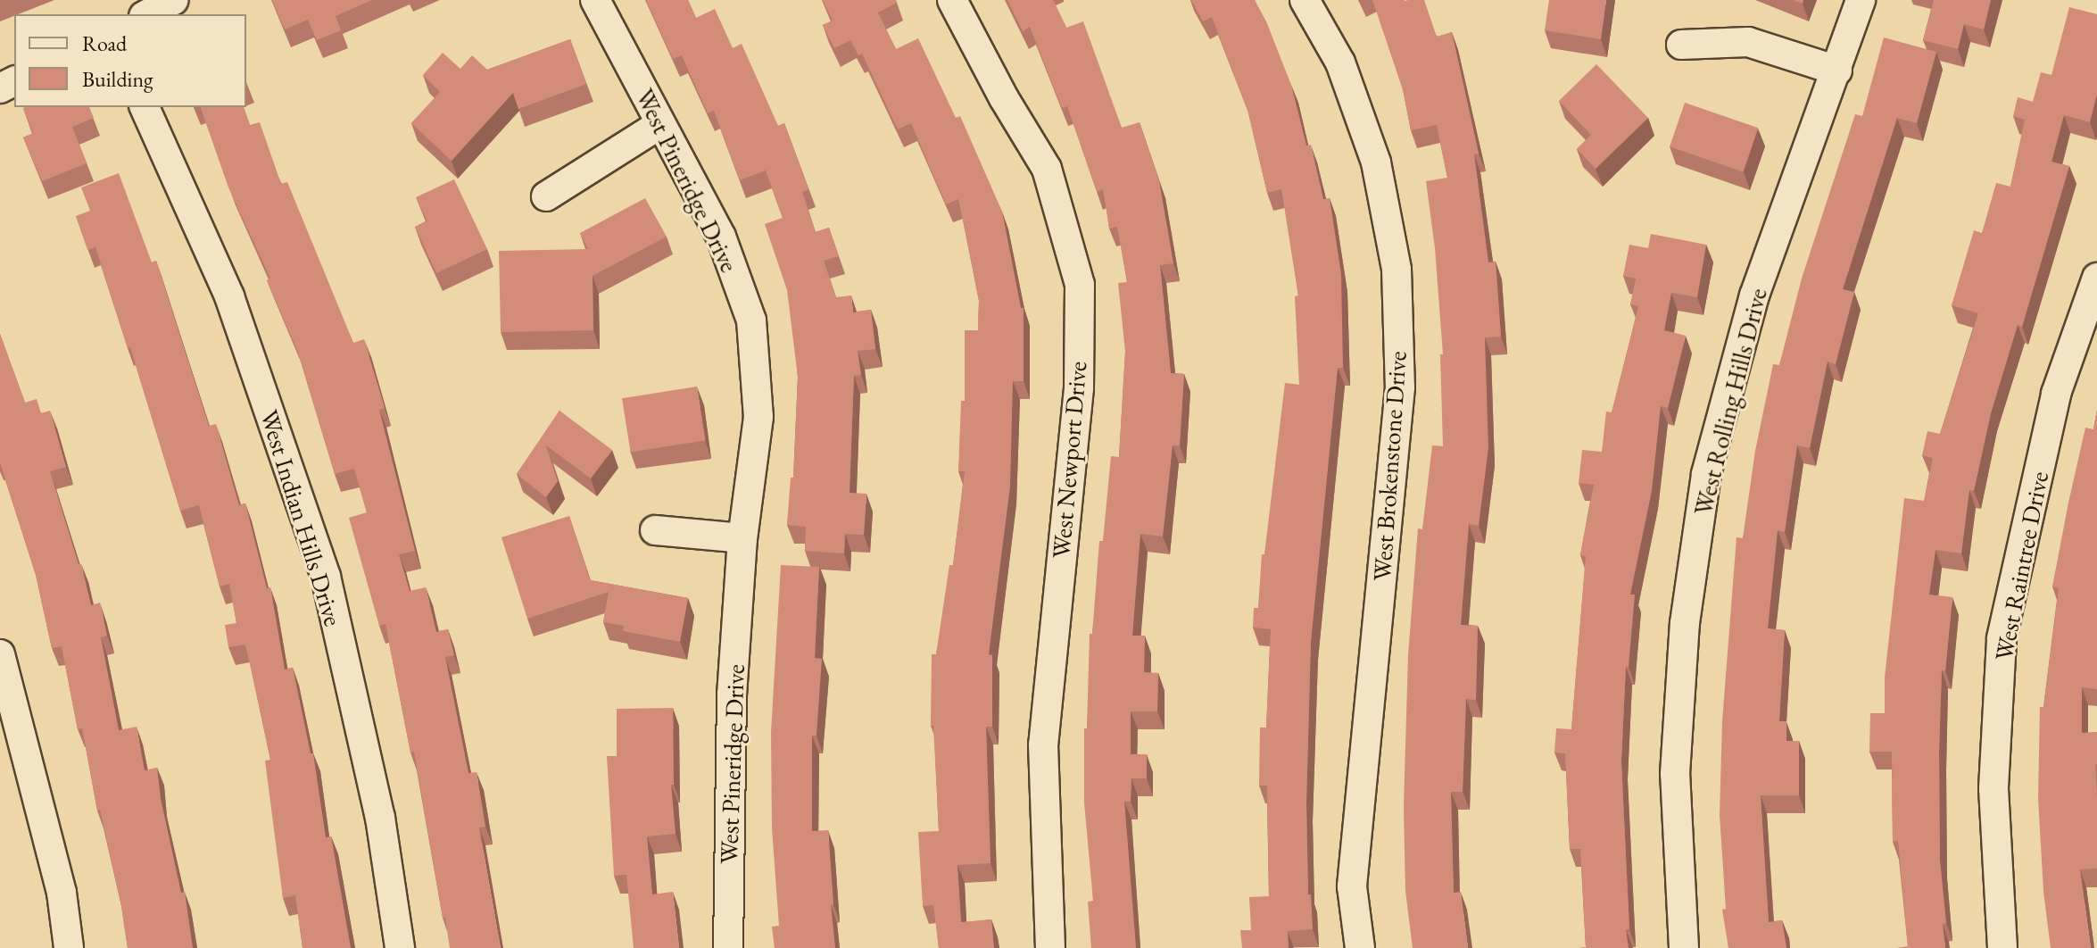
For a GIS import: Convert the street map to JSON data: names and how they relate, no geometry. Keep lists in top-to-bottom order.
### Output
{
  "streets": {
    "street": [
      "West Pineridge Drive",
      "West Rolling Hills Drive",
      "West Newport Drive",
      "West Brokenstone Drive",
      "West Indian Hills Drive",
      "West Raintree Drive"
    ]
  },
  "legend": ["Road", "Building"]
}
